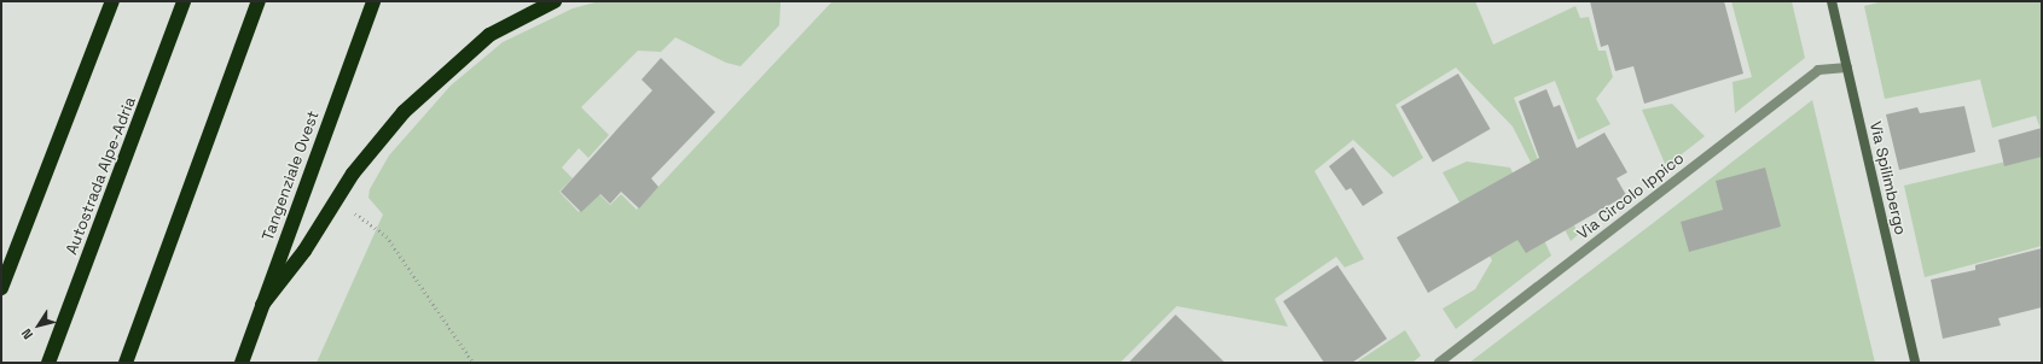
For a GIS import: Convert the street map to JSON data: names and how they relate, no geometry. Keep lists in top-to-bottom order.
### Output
{
  "streets": {
    "highway": ["Autostrada Alpe-Adria", "Tangenziale Ovest"],
    "main road": ["Via Spilimbergo"],
    "street": ["Via Circolo Ippico"]
  },
  "crossings": [
    ["Via Spilimbergo", "Via Circolo Ippico"]
  ],
  "north": "bottom left"
}
